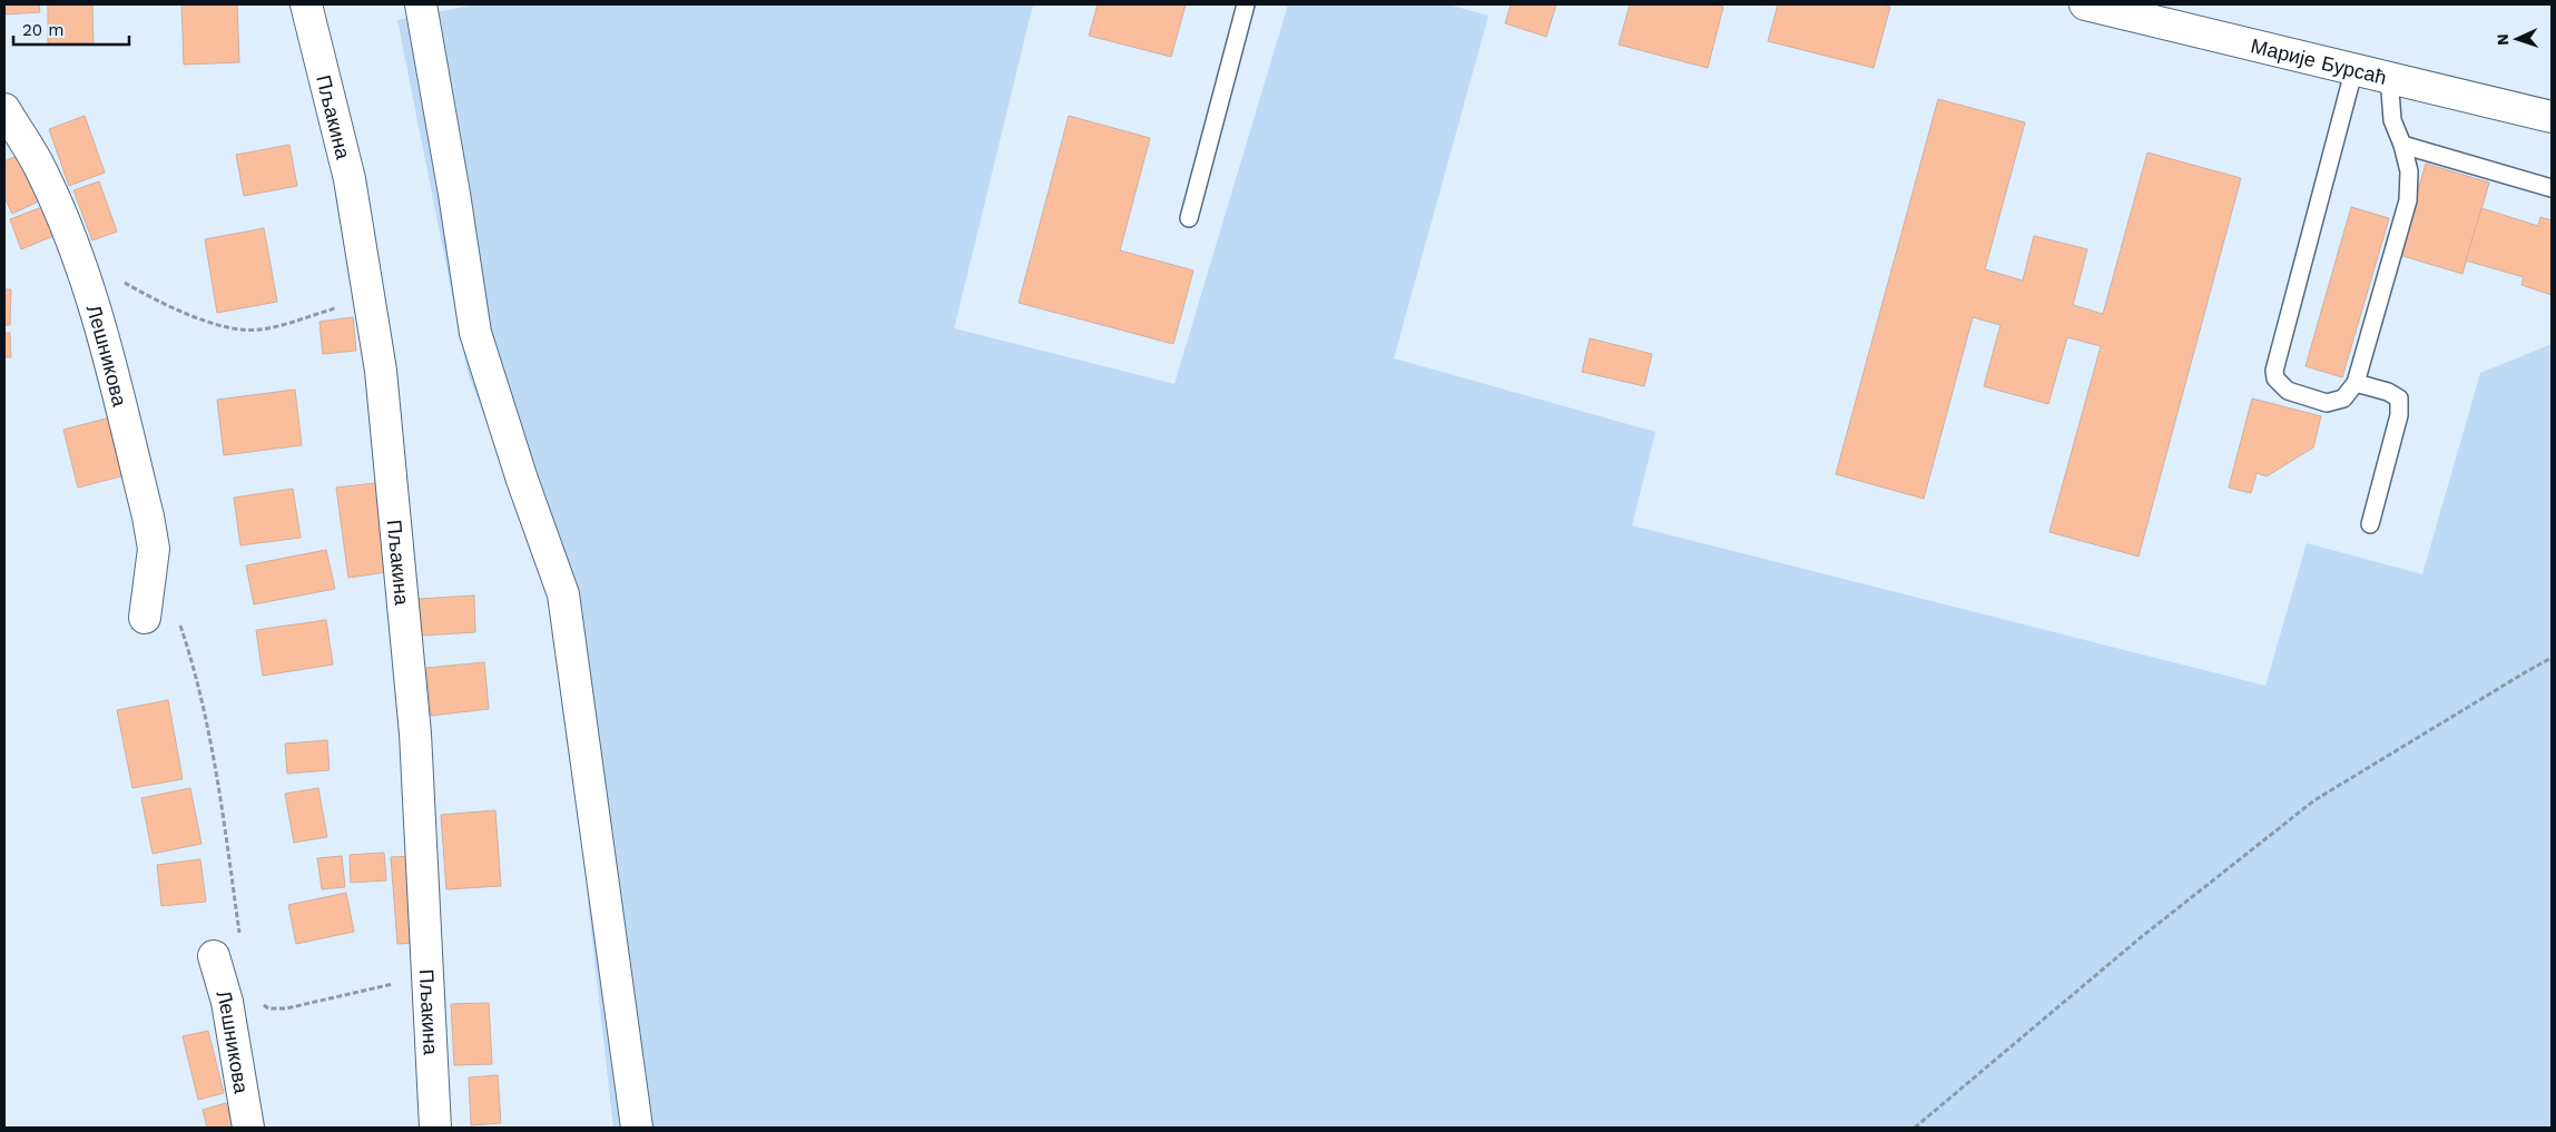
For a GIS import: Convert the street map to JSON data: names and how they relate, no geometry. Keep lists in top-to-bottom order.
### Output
{
  "streets": {
    "street": ["Марије Бурсаћ", "Пљакина", "Лешникова"]
  },
  "scale_bar": "20 m",
  "north": "left"
}
